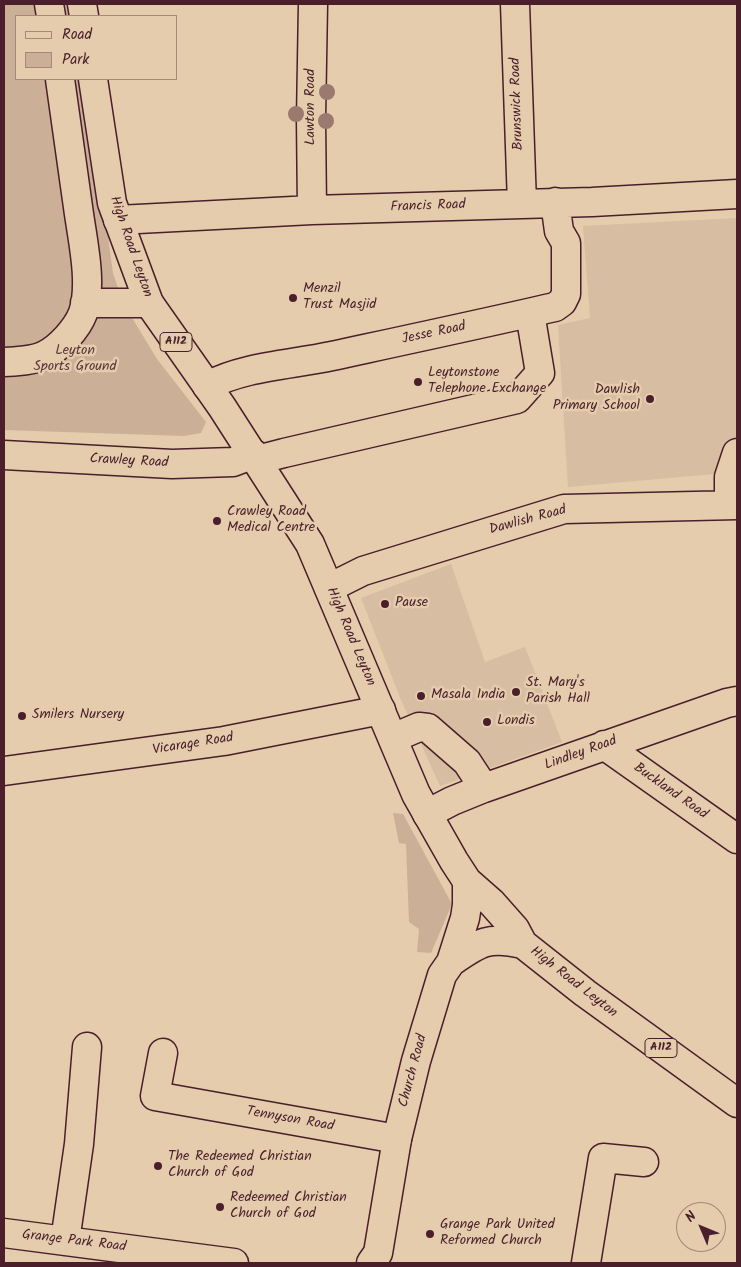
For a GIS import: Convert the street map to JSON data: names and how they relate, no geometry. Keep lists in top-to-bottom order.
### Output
{
  "streets": {
    "street": [
      "Brunswick Road",
      "Lawton Road",
      "Francis Road",
      "High Road Leyton",
      "Jesse Road",
      "A112",
      "Crawley Road",
      "Dawlish Road",
      "Vicarage Road",
      "Lindley Road",
      "Buckland Road",
      "Church Road",
      "Tennyson Road",
      "Grange Park Road"
    ]
  },
  "crossings": [
    ["Brunswick Road", "Francis Road"],
    ["Lawton Road", "Francis Road"],
    ["Francis Road", "High Road Leyton"],
    ["Francis Road", "Jesse Road"],
    ["High Road Leyton", "Jesse Road"],
    ["High Road Leyton", "Crawley Road"],
    ["High Road Leyton", "Dawlish Road"],
    ["High Road Leyton", "Vicarage Road"],
    ["High Road Leyton", "Lindley Road"],
    ["High Road Leyton", "Church Road"],
    ["Jesse Road", "Crawley Road"],
    ["Lindley Road", "Buckland Road"],
    ["Church Road", "Tennyson Road"]
  ],
  "parks": ["Leyton Sports Ground"],
  "places": [
    "Menzil Trust Masjid",
    "Leytonstone Telephone Exchange",
    "Dawlish Primary School",
    "Crawley Road Medical Centre",
    "Pause",
    "St. Mary's Parish Hall",
    "Masala India",
    "Smilers Nursery",
    "Londis",
    "The Redeemed Christian Church of God",
    "Redeemed Christian Church of God",
    "Grange Park United Reformed Church"
  ],
  "legend": ["Road", "Park"],
  "north": "top left"
}
